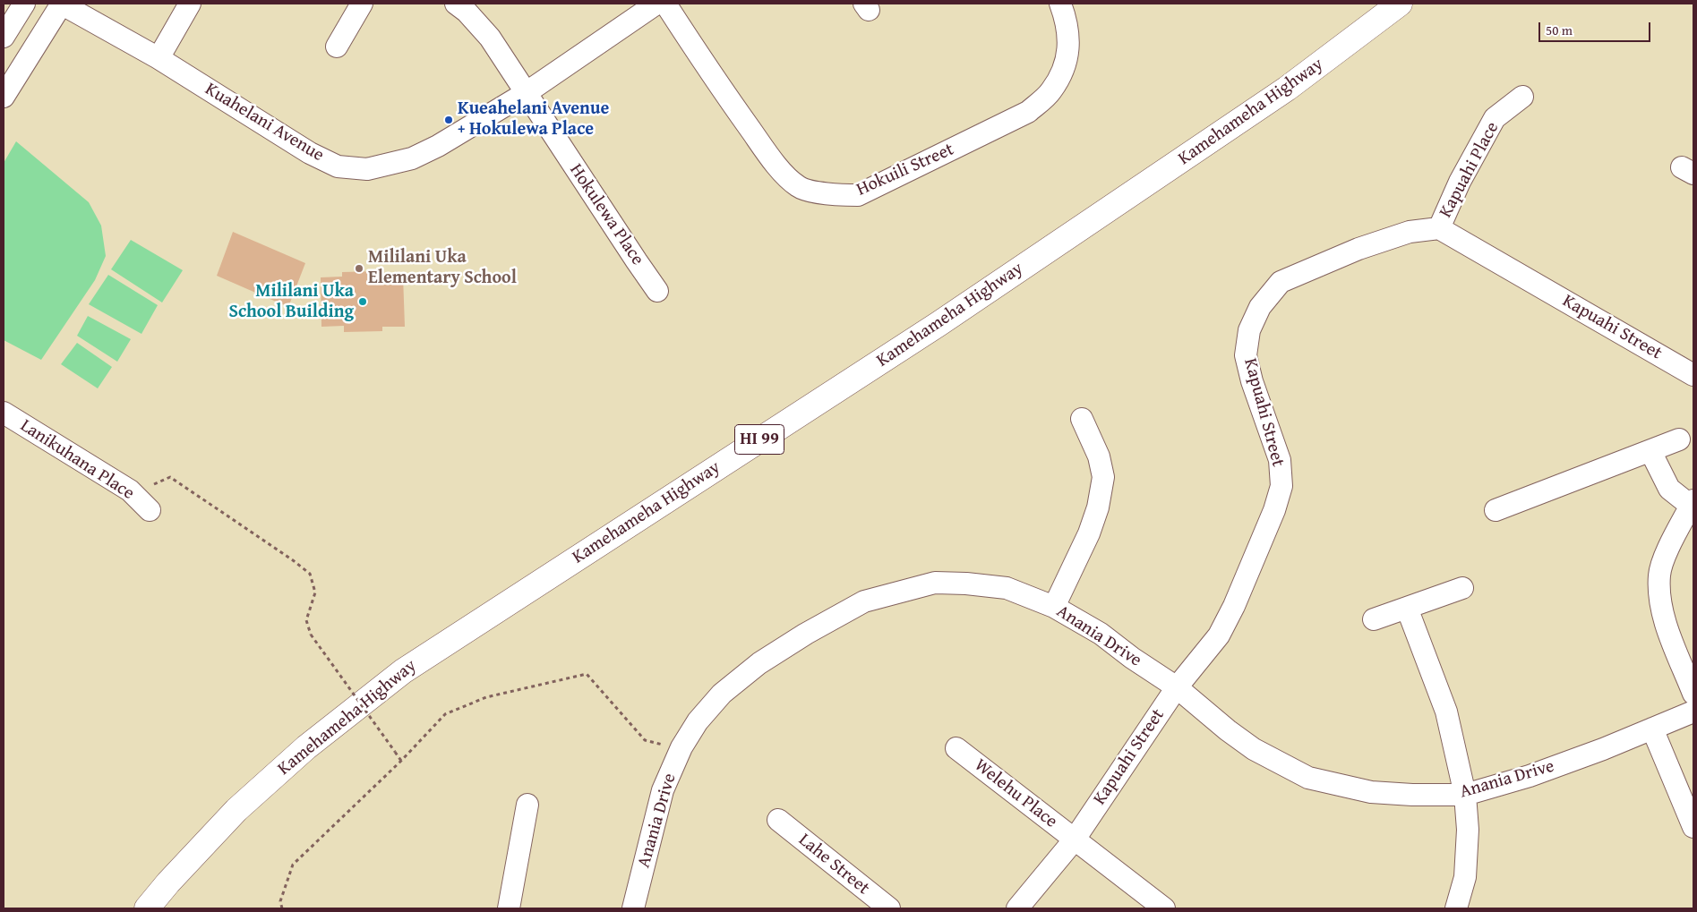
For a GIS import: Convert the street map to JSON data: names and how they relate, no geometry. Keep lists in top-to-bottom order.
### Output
{
  "streets": {
    "main road": ["Kamehameha Highway", "HI 99"],
    "street": [
      "Kuahelani Avenue",
      "Hokuili Street",
      "Kapuahi Place",
      "Hokulewa Place",
      "Kapuahi Street",
      "Lanikuhana Place",
      "Anania Drive",
      "Welehu Place",
      "Lahe Street"
    ]
  },
  "crossings": [
    ["Kuahelani Avenue", "Hokulewa Place"],
    ["Kapuahi Place", "Kapuahi Street"],
    ["Kapuahi Street", "Anania Drive"],
    ["Kapuahi Street", "Welehu Place"]
  ],
  "places": ["Kueahelani Avenue + Hokulewa Place", "Mililani Uka Elementary School", "Mililani Uka School Building"],
  "scale_bar": "50 m"
}
